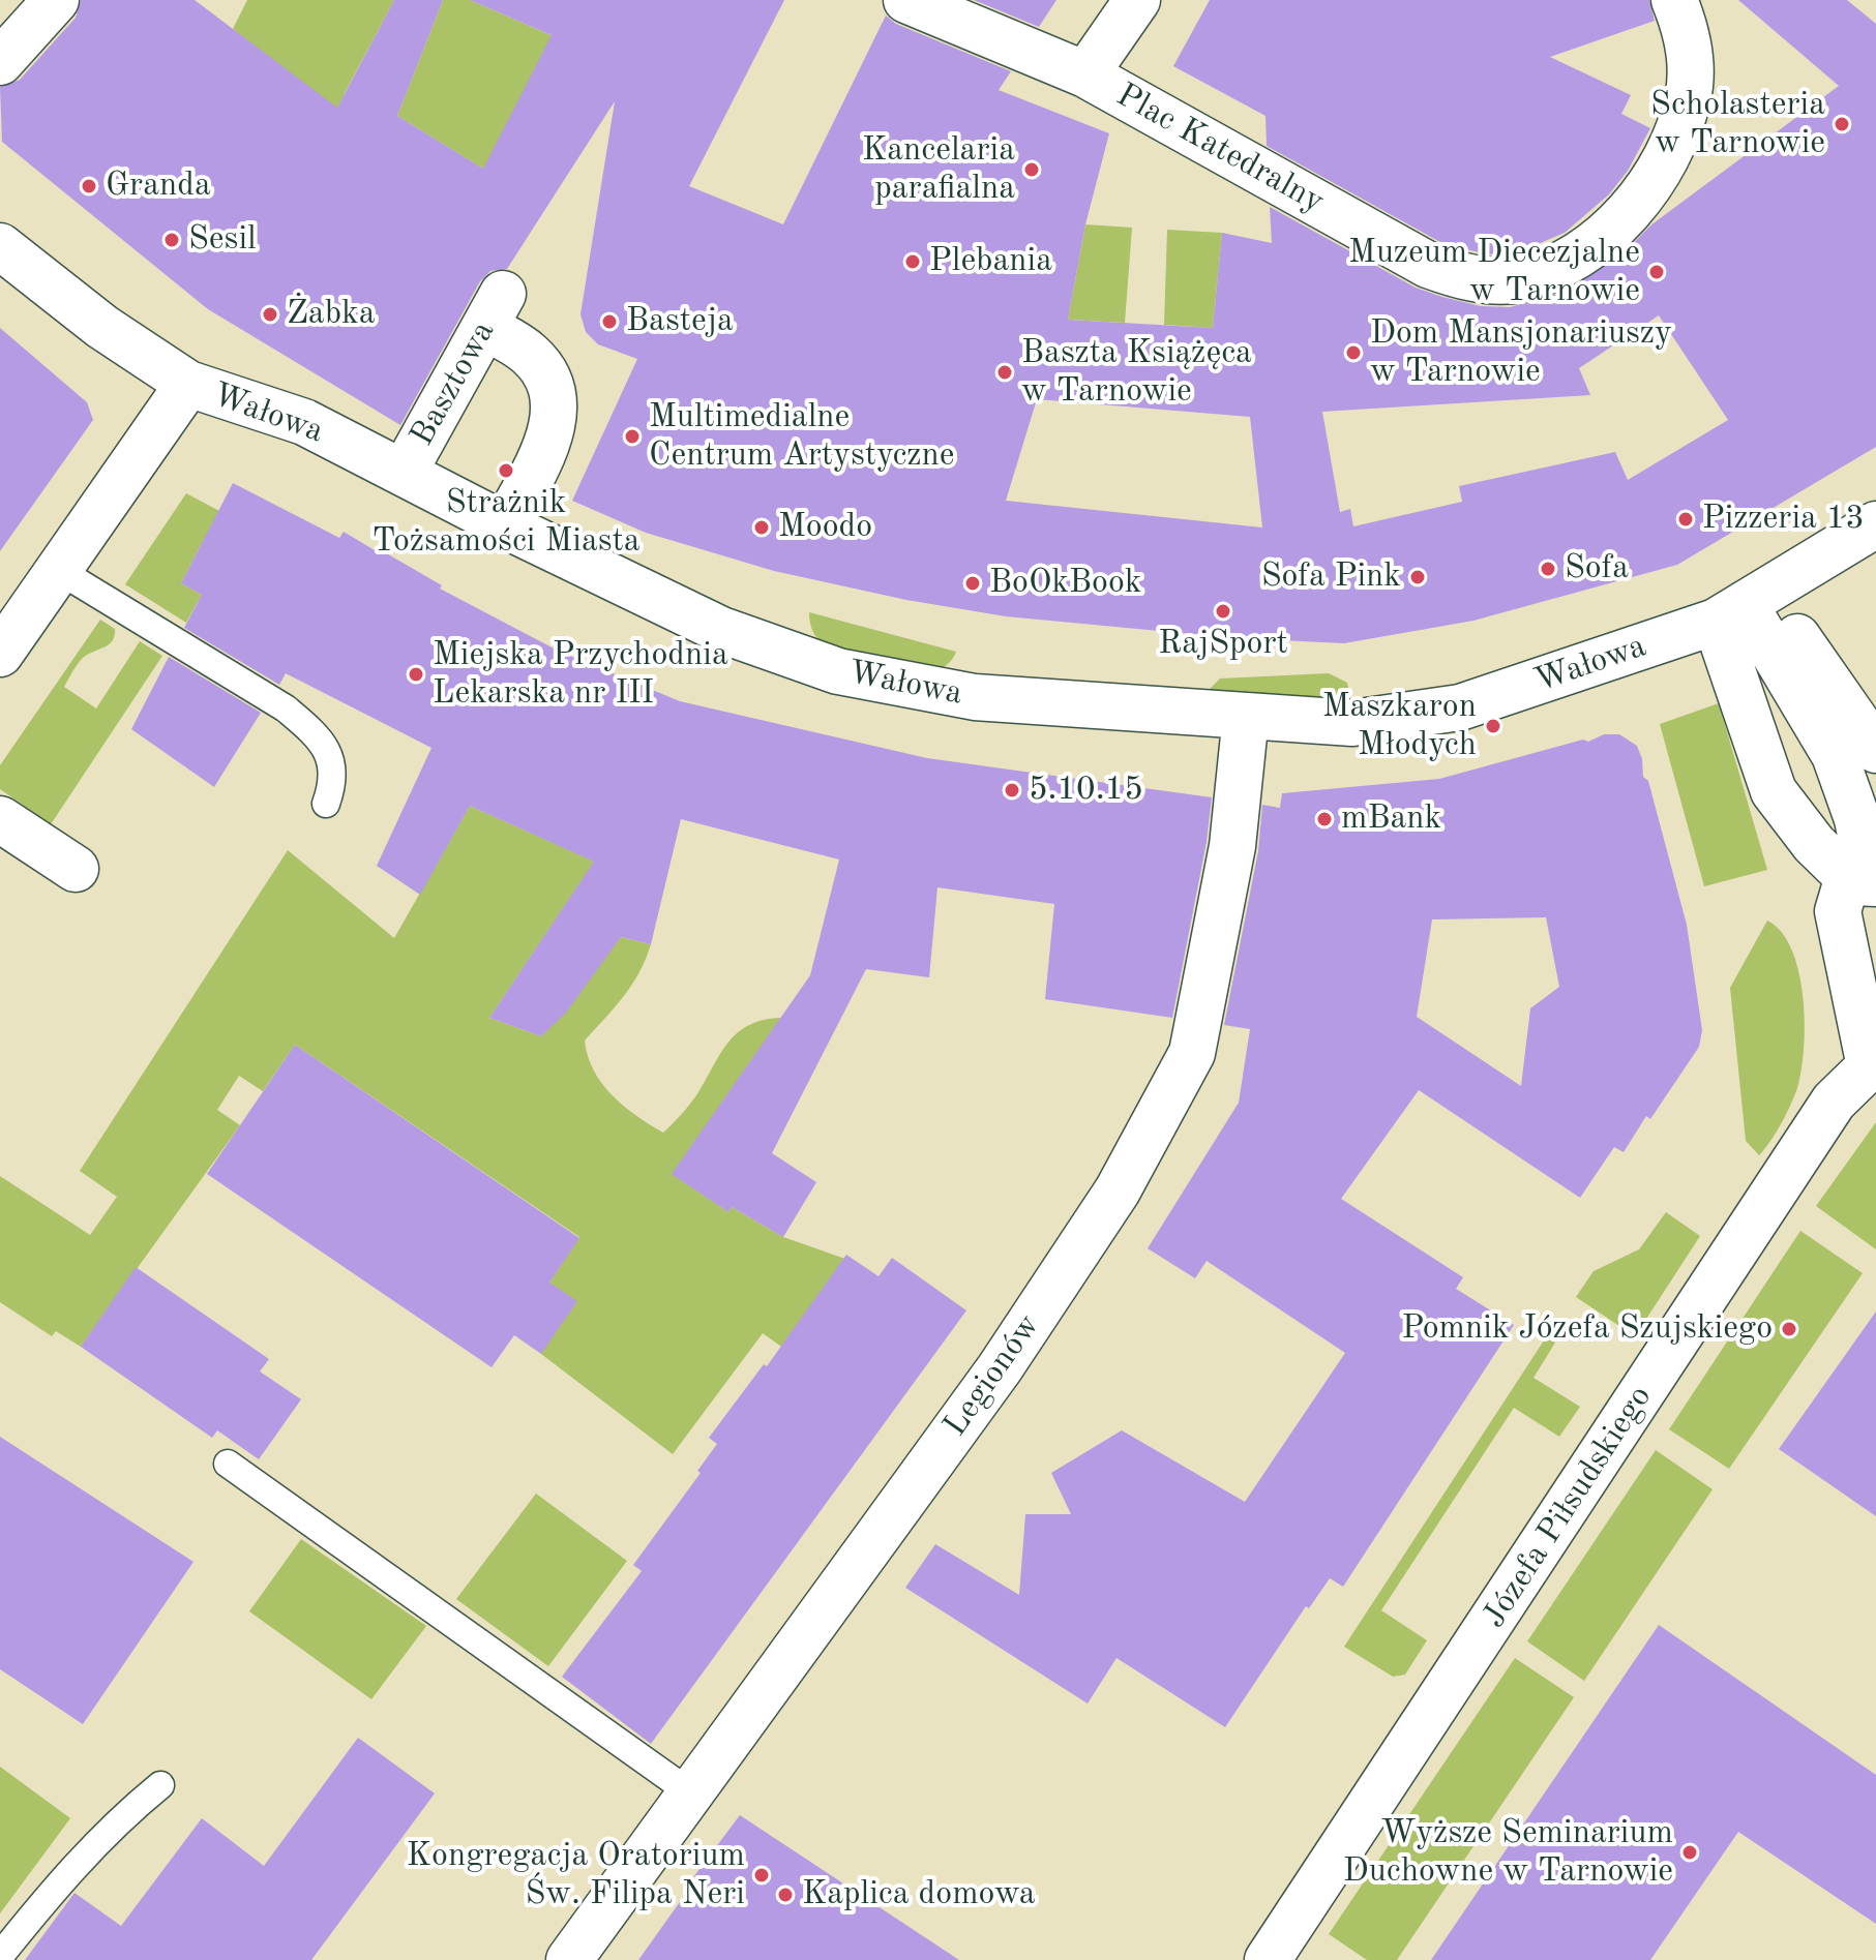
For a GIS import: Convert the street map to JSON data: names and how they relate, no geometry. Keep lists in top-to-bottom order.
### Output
{
  "streets": {
    "street": [
      "Plac Katedralny",
      "Basztowa",
      "Wałowa",
      "Legionów",
      "Józefa Piłsudskiego"
    ]
  },
  "crossings": [
    ["Basztowa", "Wałowa"],
    ["Wałowa", "Legionów"]
  ],
  "places": [
    "Scholasteria w Tarnowie",
    "Kancelaria parafialna",
    "Granda",
    "Sesil",
    "Plebania",
    "Muzeum Diecezjalne w Tarnowie",
    "Żabka",
    "Basteja",
    "Dom Mansjonariuszy w Tarnowie",
    "Baszta Książęca w Tarnowie",
    "Multimedialne Centrum Artystyczne",
    "Strażnik Tożsamości Miasta",
    "Pizzeria 13",
    "Moodo",
    "Sofa",
    "Sofa Pink",
    "BoOkBook",
    "RajSport",
    "Miejska Przychodnia Lekarska nr III",
    "Maszkaron Młodych",
    "5.10.15",
    "mBank",
    "Pomnik Józefa Szujskiego",
    "Wyższe Seminarium Duchowne w Tarnowie",
    "Kongregacja Oratorium Św. Filipa Neri",
    "Kaplica domowa"
  ]
}
